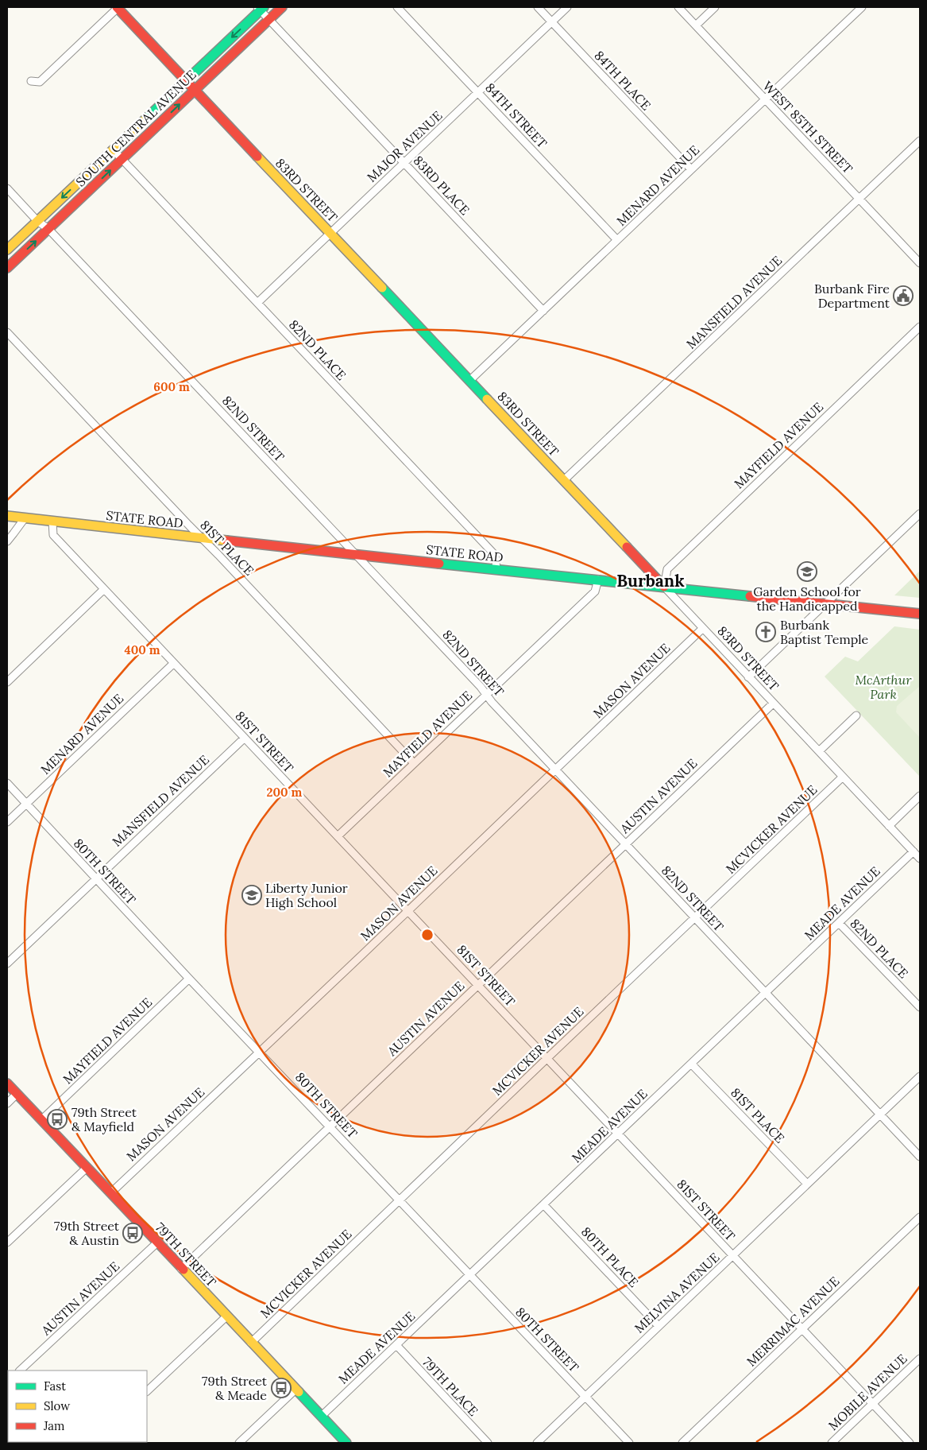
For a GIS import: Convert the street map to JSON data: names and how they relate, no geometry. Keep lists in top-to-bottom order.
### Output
{
  "streets": {
    "street": [
      "84TH PLACE",
      "84TH STREET",
      "WEST 85TH STREET",
      "SOUTH CENTRAL AVENUE",
      "MAJOR AVENUE",
      "83RD PLACE",
      "MENARD AVENUE",
      "83RD STREET",
      "MANSFIELD AVENUE",
      "82ND PLACE",
      "82ND STREET",
      "MAYFIELD AVENUE",
      "STATE ROAD",
      "81ST PLACE",
      "MASON AVENUE",
      "81ST STREET",
      "AUSTIN AVENUE",
      "MCVICKER AVENUE",
      "80TH STREET",
      "MEADE AVENUE",
      "79TH STREET",
      "80TH PLACE",
      "MELVINA AVENUE",
      "MERRIMAC AVENUE",
      "79TH PLACE",
      "MOBILE AVENUE"
    ]
  },
  "crossings": [
    ["84TH PLACE", "MAJOR AVENUE"],
    ["84TH PLACE", "MENARD AVENUE"],
    ["84TH STREET", "MAJOR AVENUE"],
    ["84TH STREET", "MENARD AVENUE"],
    ["WEST 85TH STREET", "MENARD AVENUE"],
    ["WEST 85TH STREET", "MANSFIELD AVENUE"],
    ["SOUTH CENTRAL AVENUE", "83RD PLACE"],
    ["SOUTH CENTRAL AVENUE", "83RD STREET"],
    ["SOUTH CENTRAL AVENUE", "82ND PLACE"],
    ["SOUTH CENTRAL AVENUE", "82ND STREET"],
    ["MAJOR AVENUE", "83RD PLACE"],
    ["MAJOR AVENUE", "83RD STREET"],
    ["MAJOR AVENUE", "82ND PLACE"],
    ["83RD PLACE", "MENARD AVENUE"],
    ["MENARD AVENUE", "83RD STREET"],
    ["MENARD AVENUE", "81ST STREET"],
    ["MENARD AVENUE", "80TH STREET"],
    ["83RD STREET", "MANSFIELD AVENUE"],
    ["83RD STREET", "MAYFIELD AVENUE"],
    ["83RD STREET", "STATE ROAD"],
    ["83RD STREET", "MASON AVENUE"],
    ["83RD STREET", "AUSTIN AVENUE"],
    ["83RD STREET", "MCVICKER AVENUE"],
    ["83RD STREET", "MEADE AVENUE"],
    ["MANSFIELD AVENUE", "81ST STREET"],
    ["MANSFIELD AVENUE", "80TH STREET"],
    ["82ND PLACE", "STATE ROAD"],
    ["82ND PLACE", "MEADE AVENUE"],
    ["82ND STREET", "MAYFIELD AVENUE"],
    ["82ND STREET", "STATE ROAD"],
    ["82ND STREET", "MASON AVENUE"],
    ["82ND STREET", "AUSTIN AVENUE"],
    ["82ND STREET", "MCVICKER AVENUE"],
    ["82ND STREET", "MEADE AVENUE"],
    ["82ND STREET", "MELVINA AVENUE"],
    ["MAYFIELD AVENUE", "STATE ROAD"],
    ["MAYFIELD AVENUE", "81ST PLACE"],
    ["MAYFIELD AVENUE", "81ST STREET"],
    ["MAYFIELD AVENUE", "80TH STREET"],
    ["MAYFIELD AVENUE", "79TH STREET"],
    ["STATE ROAD", "81ST PLACE"],
    ["STATE ROAD", "81ST STREET"],
    ["81ST PLACE", "MEADE AVENUE"],
    ["81ST PLACE", "MELVINA AVENUE"],
    ["MASON AVENUE", "81ST STREET"],
    ["MASON AVENUE", "80TH STREET"],
    ["MASON AVENUE", "79TH STREET"],
    ["81ST STREET", "AUSTIN AVENUE"],
    ["81ST STREET", "MCVICKER AVENUE"],
    ["81ST STREET", "MEADE AVENUE"],
    ["81ST STREET", "MELVINA AVENUE"],
    ["81ST STREET", "MERRIMAC AVENUE"],
    ["81ST STREET", "MOBILE AVENUE"],
    ["AUSTIN AVENUE", "80TH STREET"],
    ["AUSTIN AVENUE", "79TH STREET"],
    ["MCVICKER AVENUE", "80TH STREET"],
    ["MCVICKER AVENUE", "79TH STREET"],
    ["80TH STREET", "MEADE AVENUE"],
    ["80TH STREET", "MELVINA AVENUE"],
    ["MEADE AVENUE", "79TH STREET"],
    ["MEADE AVENUE", "80TH PLACE"],
    ["MEADE AVENUE", "79TH PLACE"],
    ["80TH PLACE", "MELVINA AVENUE"]
  ],
  "districts": ["Burbank"],
  "parks": ["McArthur Park"],
  "places": {
    "public building": ["Burbank Fire Department"],
    "school or university": ["Garden School for the Handicapped", "Liberty Junior High School"],
    "church": ["Burbank Baptist Temple"],
    "bus stop": ["79th Street & Mayfield", "79th Street & Austin", "79th Street & Meade"]
  },
  "legend": ["Fast", "Slow", "Jam"],
  "rings": ["600 m", "400 m", "200 m"]
}
